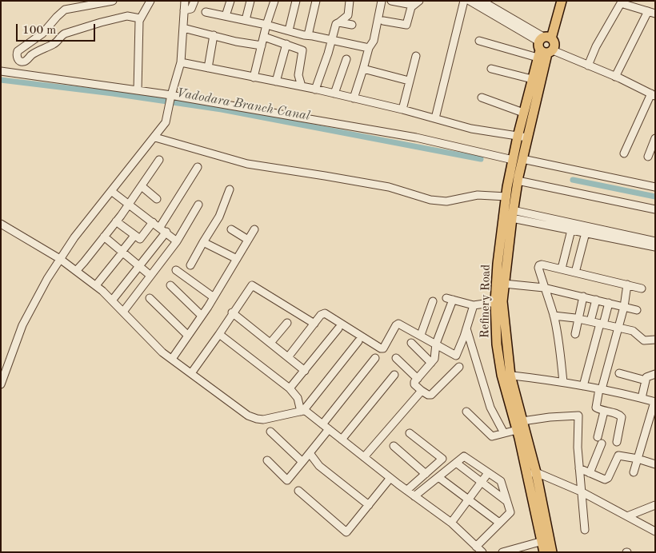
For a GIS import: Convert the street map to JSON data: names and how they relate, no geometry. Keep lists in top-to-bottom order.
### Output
{
  "streets": {
    "main road": ["Refinery Road"]
  },
  "water": ["Vadodara Branch Canal"],
  "scale_bar": "100 m"
}
